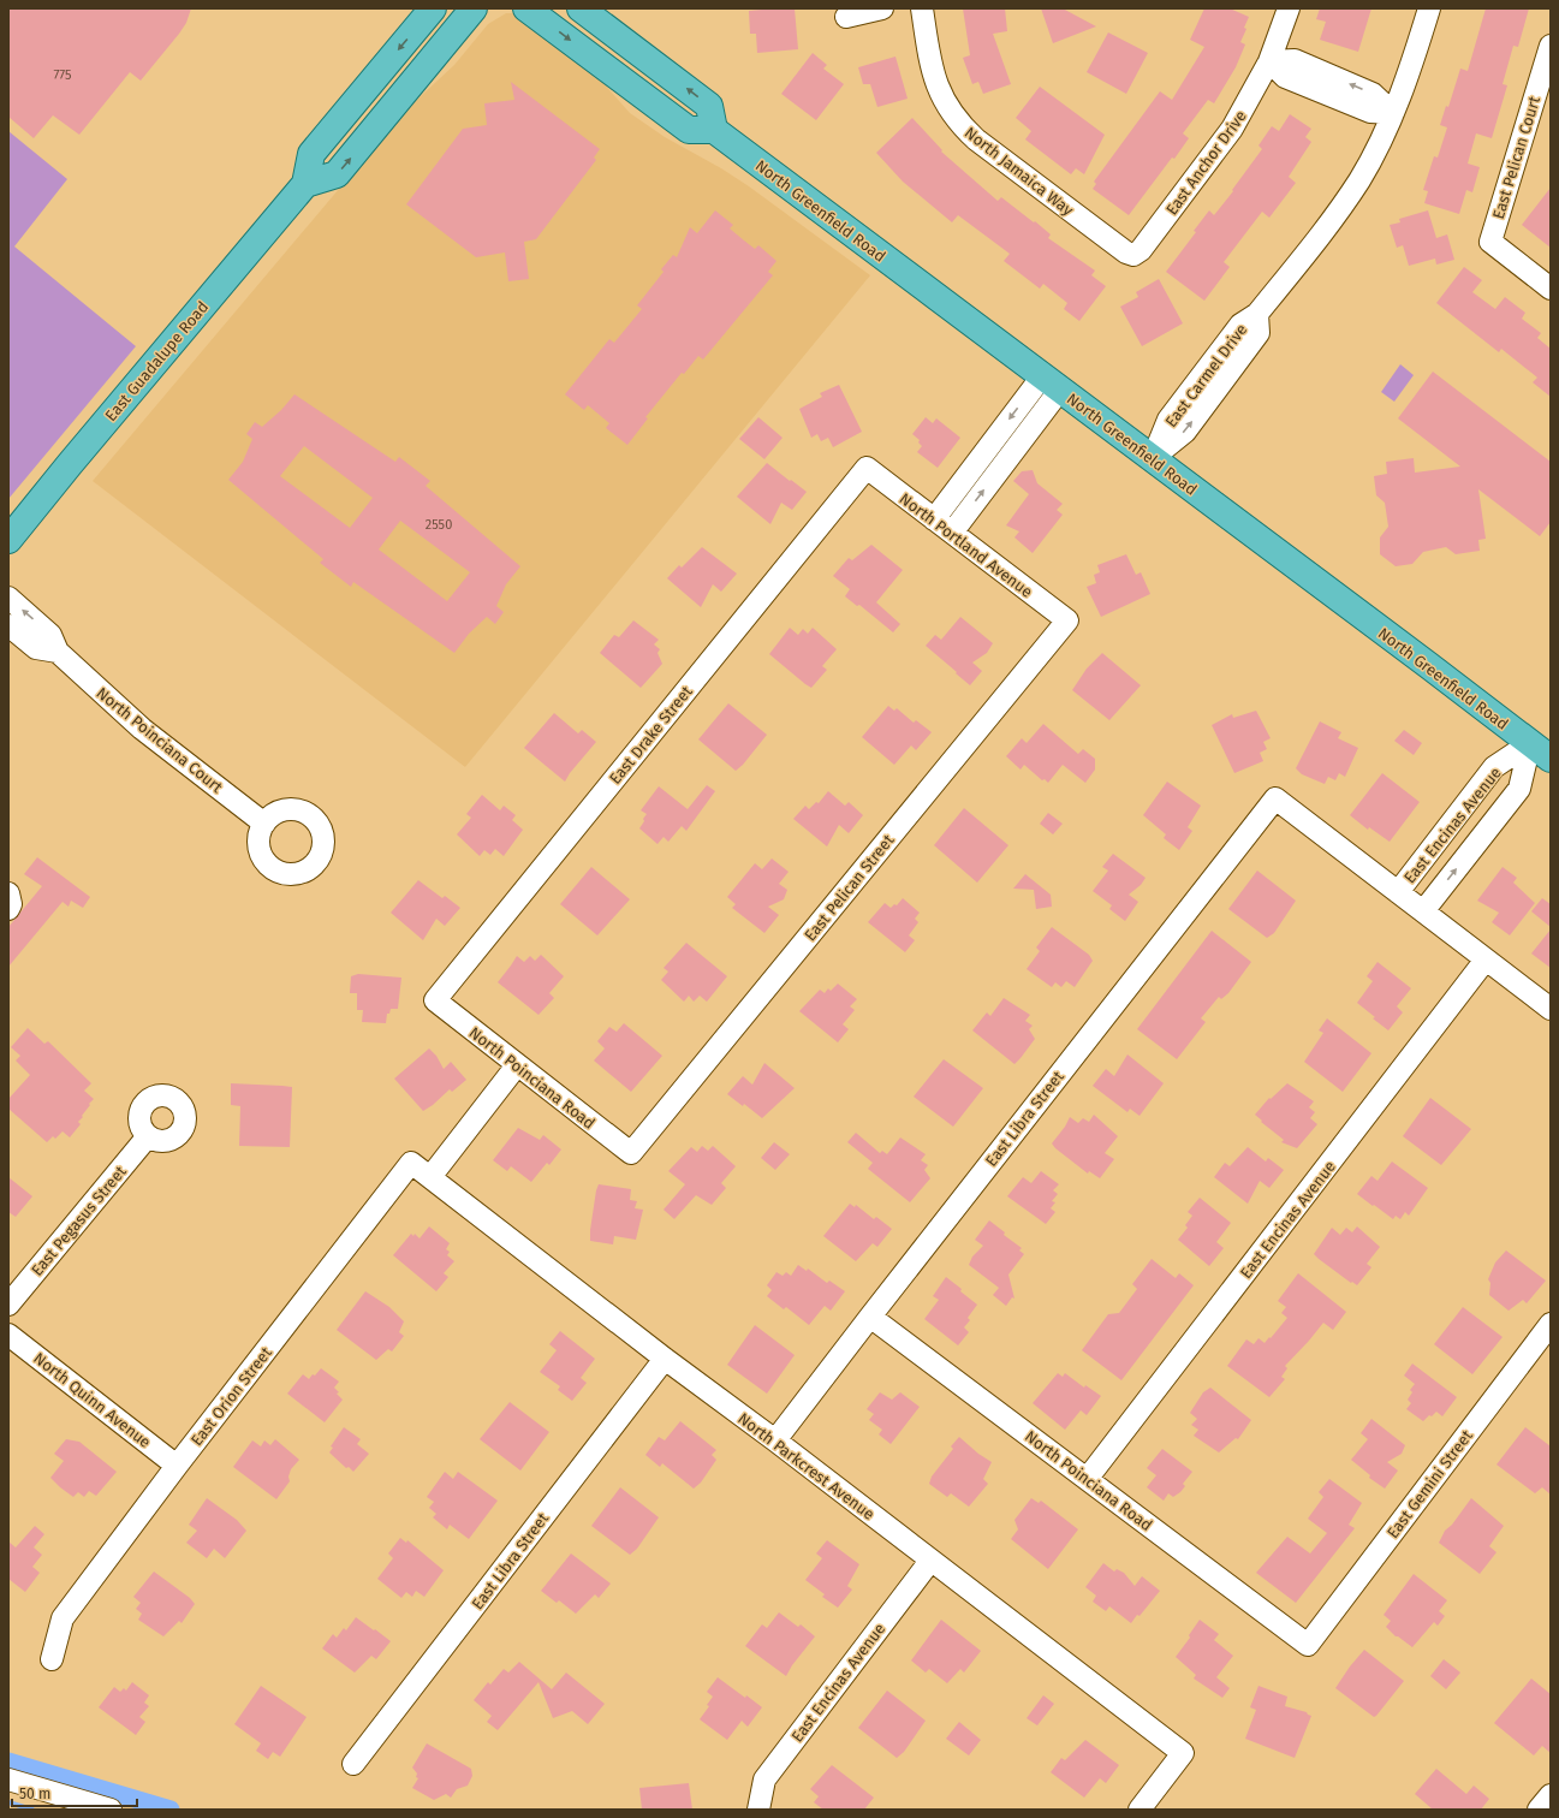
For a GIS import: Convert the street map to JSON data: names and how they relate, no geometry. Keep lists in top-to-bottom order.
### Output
{
  "streets": {
    "main road": ["North Greenfield Road", "East Guadalupe Road"],
    "street": [
      "East Pelican Court",
      "East Anchor Drive",
      "North Jamaica Way",
      "East Carmel Drive",
      "North Portland Avenue",
      "East Drake Street",
      "North Poinciana Court",
      "East Encinas Avenue",
      "East Pelican Street",
      "North Poinciana Road",
      "East Libra Street",
      "East Pegasus Street",
      "East Orion Street",
      "North Quinn Avenue",
      "North Parkcrest Avenue",
      "East Gemini Street"
    ]
  },
  "crossings": [
    ["East Anchor Drive", "North Jamaica Way"],
    ["North Greenfield Road", "East Carmel Drive"],
    ["North Greenfield Road", "East Encinas Avenue"],
    ["North Portland Avenue", "East Drake Street"],
    ["North Portland Avenue", "East Pelican Street"],
    ["East Drake Street", "North Poinciana Road"],
    ["East Encinas Avenue", "North Poinciana Road"],
    ["East Encinas Avenue", "East Libra Street"],
    ["East Encinas Avenue", "North Parkcrest Avenue"],
    ["East Pelican Street", "North Poinciana Road"],
    ["North Poinciana Road", "East Libra Street"],
    ["North Poinciana Road", "East Gemini Street"],
    ["East Libra Street", "North Parkcrest Avenue"],
    ["East Orion Street", "North Quinn Avenue"],
    ["East Orion Street", "North Parkcrest Avenue"]
  ],
  "house_numbers": ["775", "2550"],
  "scale_bar": "50 m"
}
